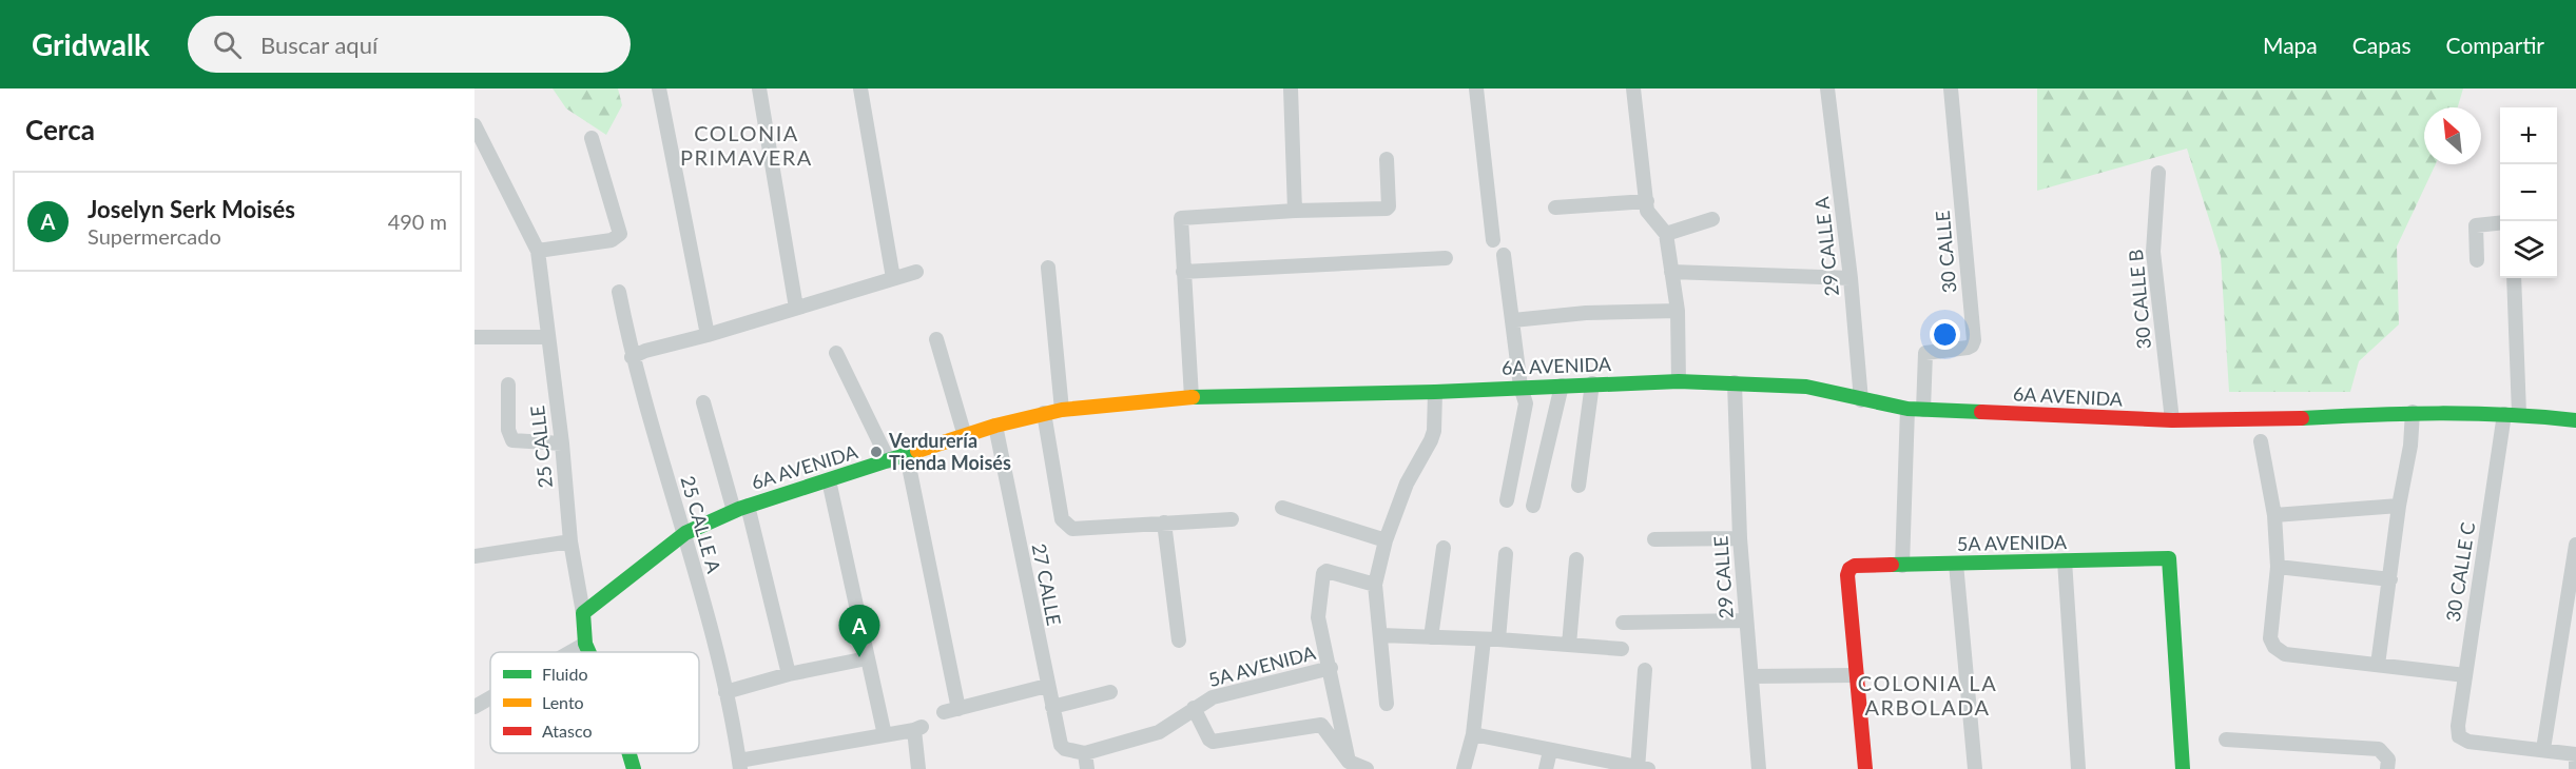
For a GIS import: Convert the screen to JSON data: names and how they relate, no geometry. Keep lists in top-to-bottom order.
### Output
{
  "streets": {
    "street": [
      "29 CALLE A",
      "30 CALLE",
      "30 CALLE B",
      "6A AVENIDA",
      "25 CALLE",
      "25 CALLE A",
      "5A AVENIDA",
      "30 CALLE C",
      "29 CALLE",
      "27 CALLE"
    ]
  },
  "crossings": [
    ["29 CALLE A", "6A AVENIDA"],
    ["30 CALLE", "6A AVENIDA"],
    ["30 CALLE B", "6A AVENIDA"],
    ["6A AVENIDA", "25 CALLE"],
    ["6A AVENIDA", "25 CALLE A"],
    ["6A AVENIDA", "30 CALLE C"],
    ["6A AVENIDA", "29 CALLE"],
    ["6A AVENIDA", "27 CALLE"],
    ["5A AVENIDA", "27 CALLE"]
  ],
  "districts": ["COLONIA PRIMAVERA", "COLONIA LA ARBOLADA"],
  "places": ["Verdurería Tienda Moisés"],
  "legend": ["Fluido", "Lento", "Atasco"],
  "north": "top left",
  "page": {
    "header": "Gridwalk",
    "search": "Buscar aquí",
    "nav": ["Mapa", "Capas", "Compartir"],
    "heading": "Cerca",
    "map_buttons": ["+", "−"],
    "list": [
      {
        "mark": "A",
        "name": "Joselyn Serk Moisés",
        "note": "Supermercado",
        "value": "490 m"
      }
    ],
    "pins": "A"
  }
}
